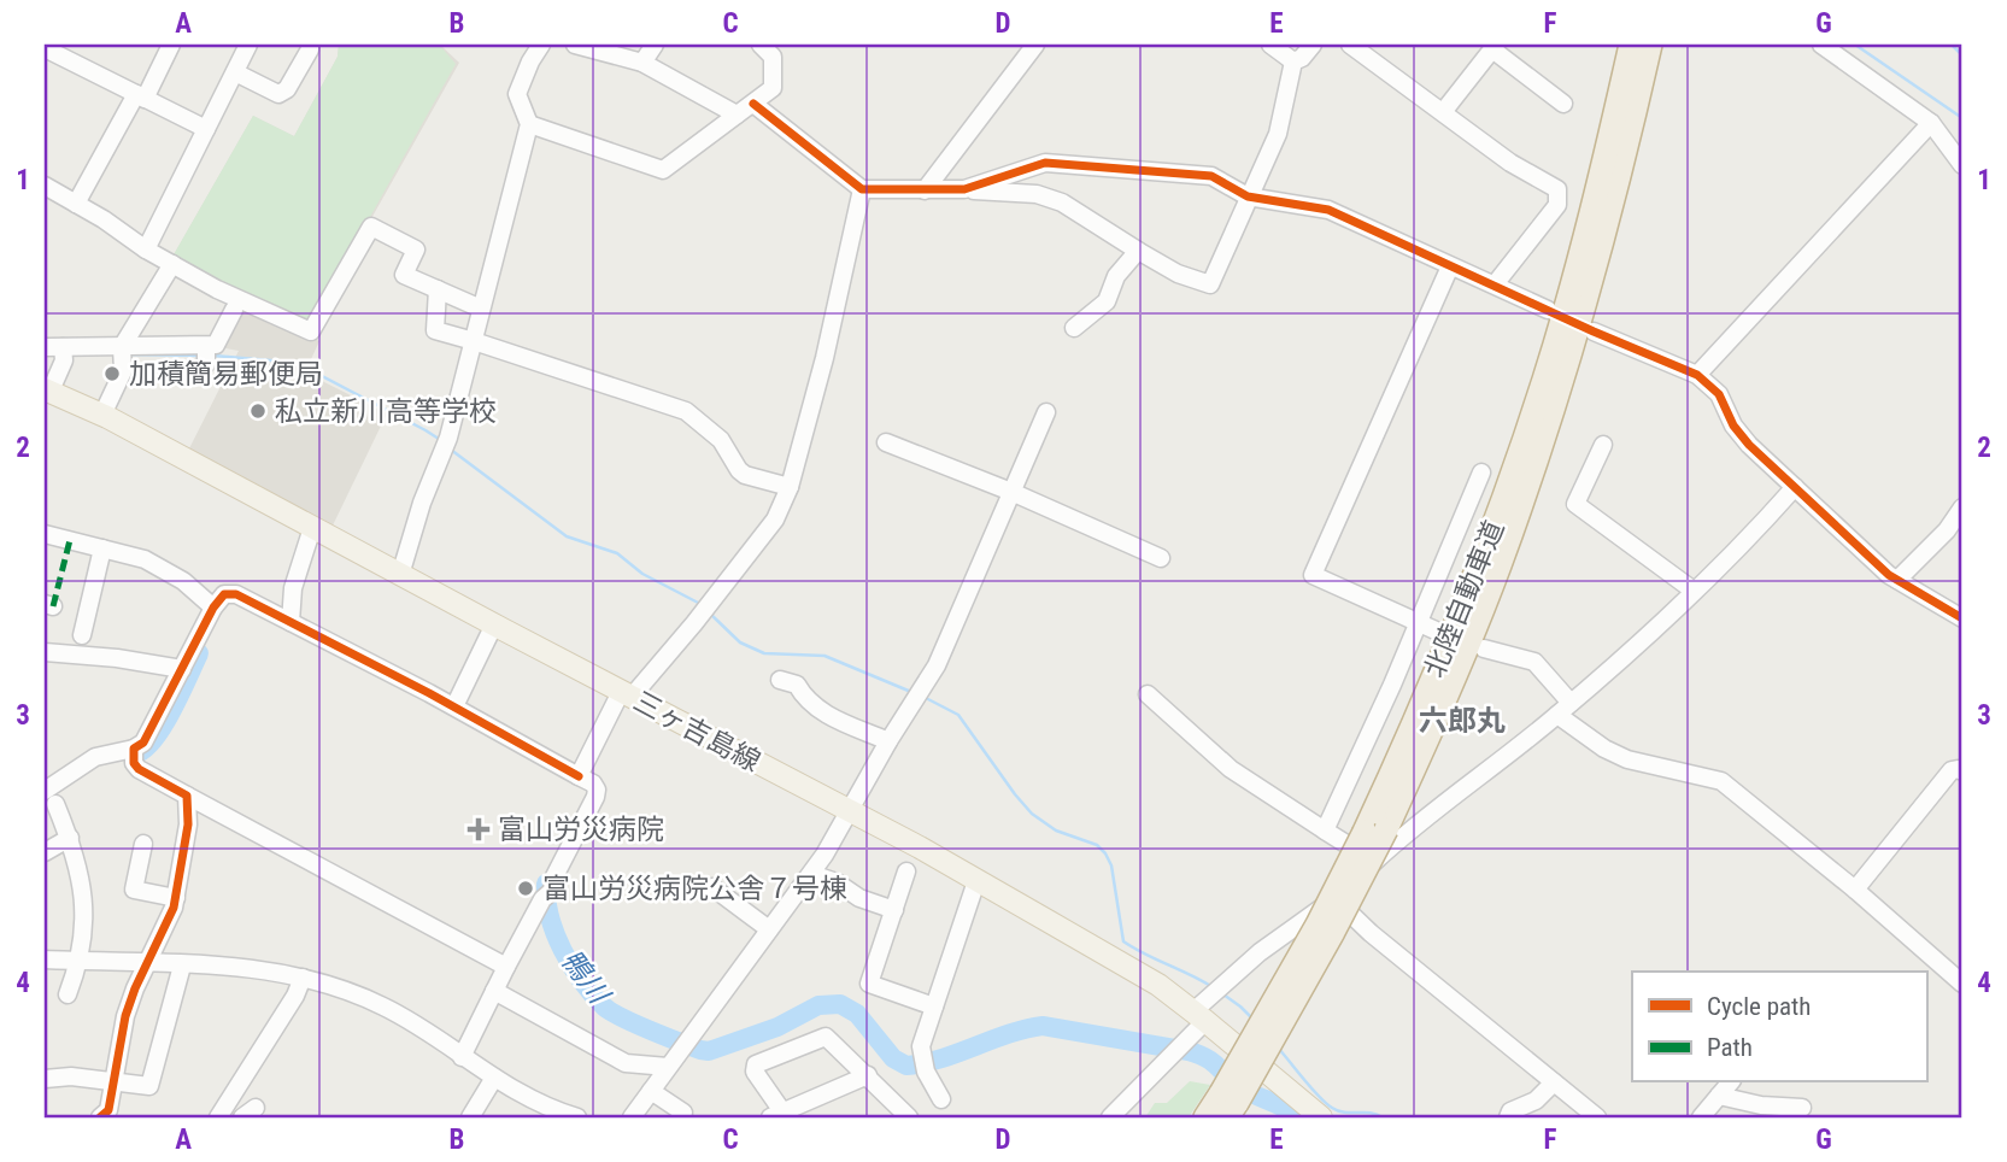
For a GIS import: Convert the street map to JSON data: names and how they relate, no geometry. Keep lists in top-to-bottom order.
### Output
{
  "streets": {
    "highway": ["北陸自動車道"],
    "main road": ["三ヶ吉島線"]
  },
  "districts": ["六郎丸"],
  "water": ["鴨川"],
  "places": {
    "other": ["加積簡易郵便局", "私立新川高等学校", "富山労災病院公舎７号棟"],
    "health": ["富山労災病院"]
  },
  "legend": ["Cycle path", "Path"],
  "grid": {
    "columns": [
      "A",
      "B",
      "C",
      "D",
      "E",
      "F",
      "G"
    ],
    "rows": [
      "1",
      "2",
      "3",
      "4"
    ]
  }
}
